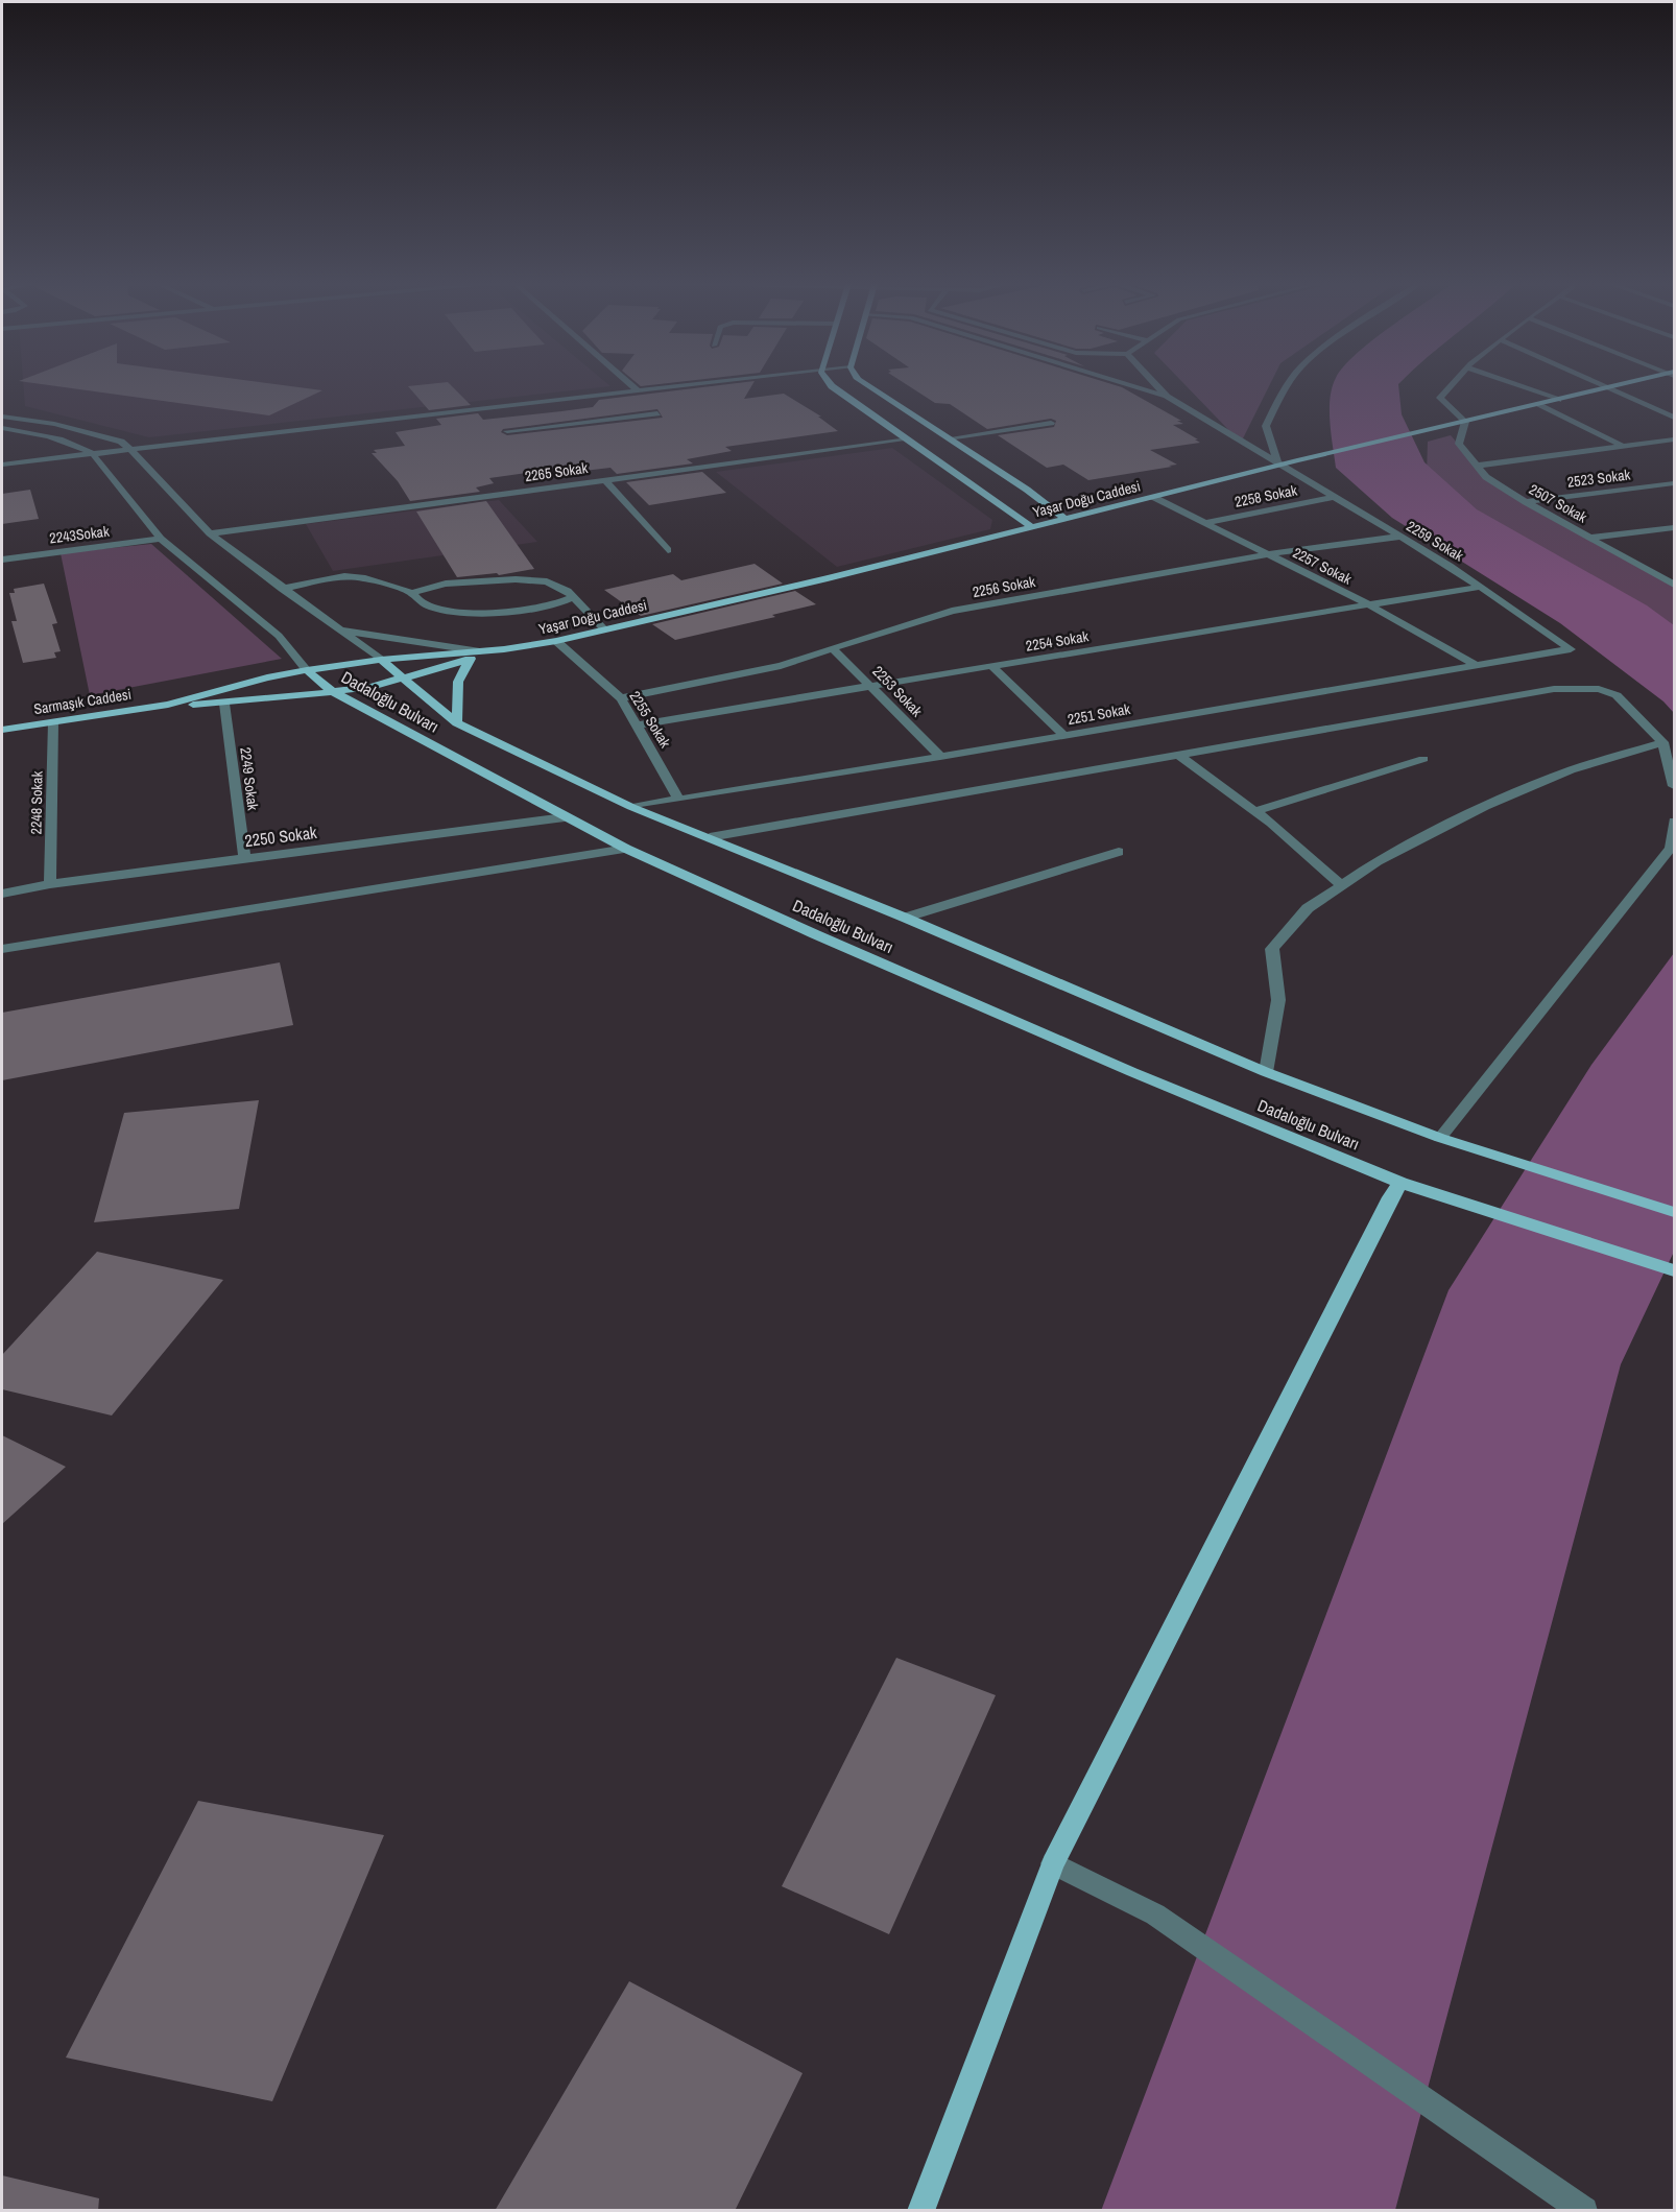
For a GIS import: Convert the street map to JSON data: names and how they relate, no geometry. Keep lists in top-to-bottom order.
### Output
{
  "streets": {
    "main road": ["Yaşar Doğu Caddesi", "Sarmaşık Caddesi", "Dadaloğlu Bulvarı"],
    "street": [
      "2265 Sokak",
      "2523 Sokak",
      "2258 Sokak",
      "2507 Sokak",
      "2243Sokak",
      "2259 Sokak",
      "2257 Sokak",
      "2256 Sokak",
      "2254 Sokak",
      "2253 Sokak",
      "2251 Sokak",
      "2255 Sokak",
      "2249 Sokak",
      "2248 Sokak",
      "2250 Sokak"
    ]
  },
  "crossings": [
    ["2265 Sokak", "Dadaloğlu Bulvarı"],
    ["2523 Sokak", "2507 Sokak"],
    ["2258 Sokak", "2259 Sokak"],
    ["2258 Sokak", "2257 Sokak"],
    ["Yaşar Doğu Caddesi", "2507 Sokak"],
    ["Yaşar Doğu Caddesi", "2259 Sokak"],
    ["Yaşar Doğu Caddesi", "2257 Sokak"],
    ["Yaşar Doğu Caddesi", "2255 Sokak"],
    ["2243Sokak", "Dadaloğlu Bulvarı"],
    ["2259 Sokak", "2256 Sokak"],
    ["2259 Sokak", "2254 Sokak"],
    ["2259 Sokak", "2251 Sokak"],
    ["2257 Sokak", "2256 Sokak"],
    ["2257 Sokak", "2254 Sokak"],
    ["2257 Sokak", "2251 Sokak"],
    ["2256 Sokak", "2253 Sokak"],
    ["2256 Sokak", "2255 Sokak"],
    ["2254 Sokak", "2253 Sokak"],
    ["2254 Sokak", "2255 Sokak"],
    ["2253 Sokak", "2251 Sokak"],
    ["Sarmaşık Caddesi", "2248 Sokak"],
    ["Dadaloğlu Bulvarı", "2251 Sokak"],
    ["Dadaloğlu Bulvarı", "2250 Sokak"],
    ["2251 Sokak", "2255 Sokak"],
    ["2249 Sokak", "2250 Sokak"],
    ["2248 Sokak", "2250 Sokak"]
  ]
}
